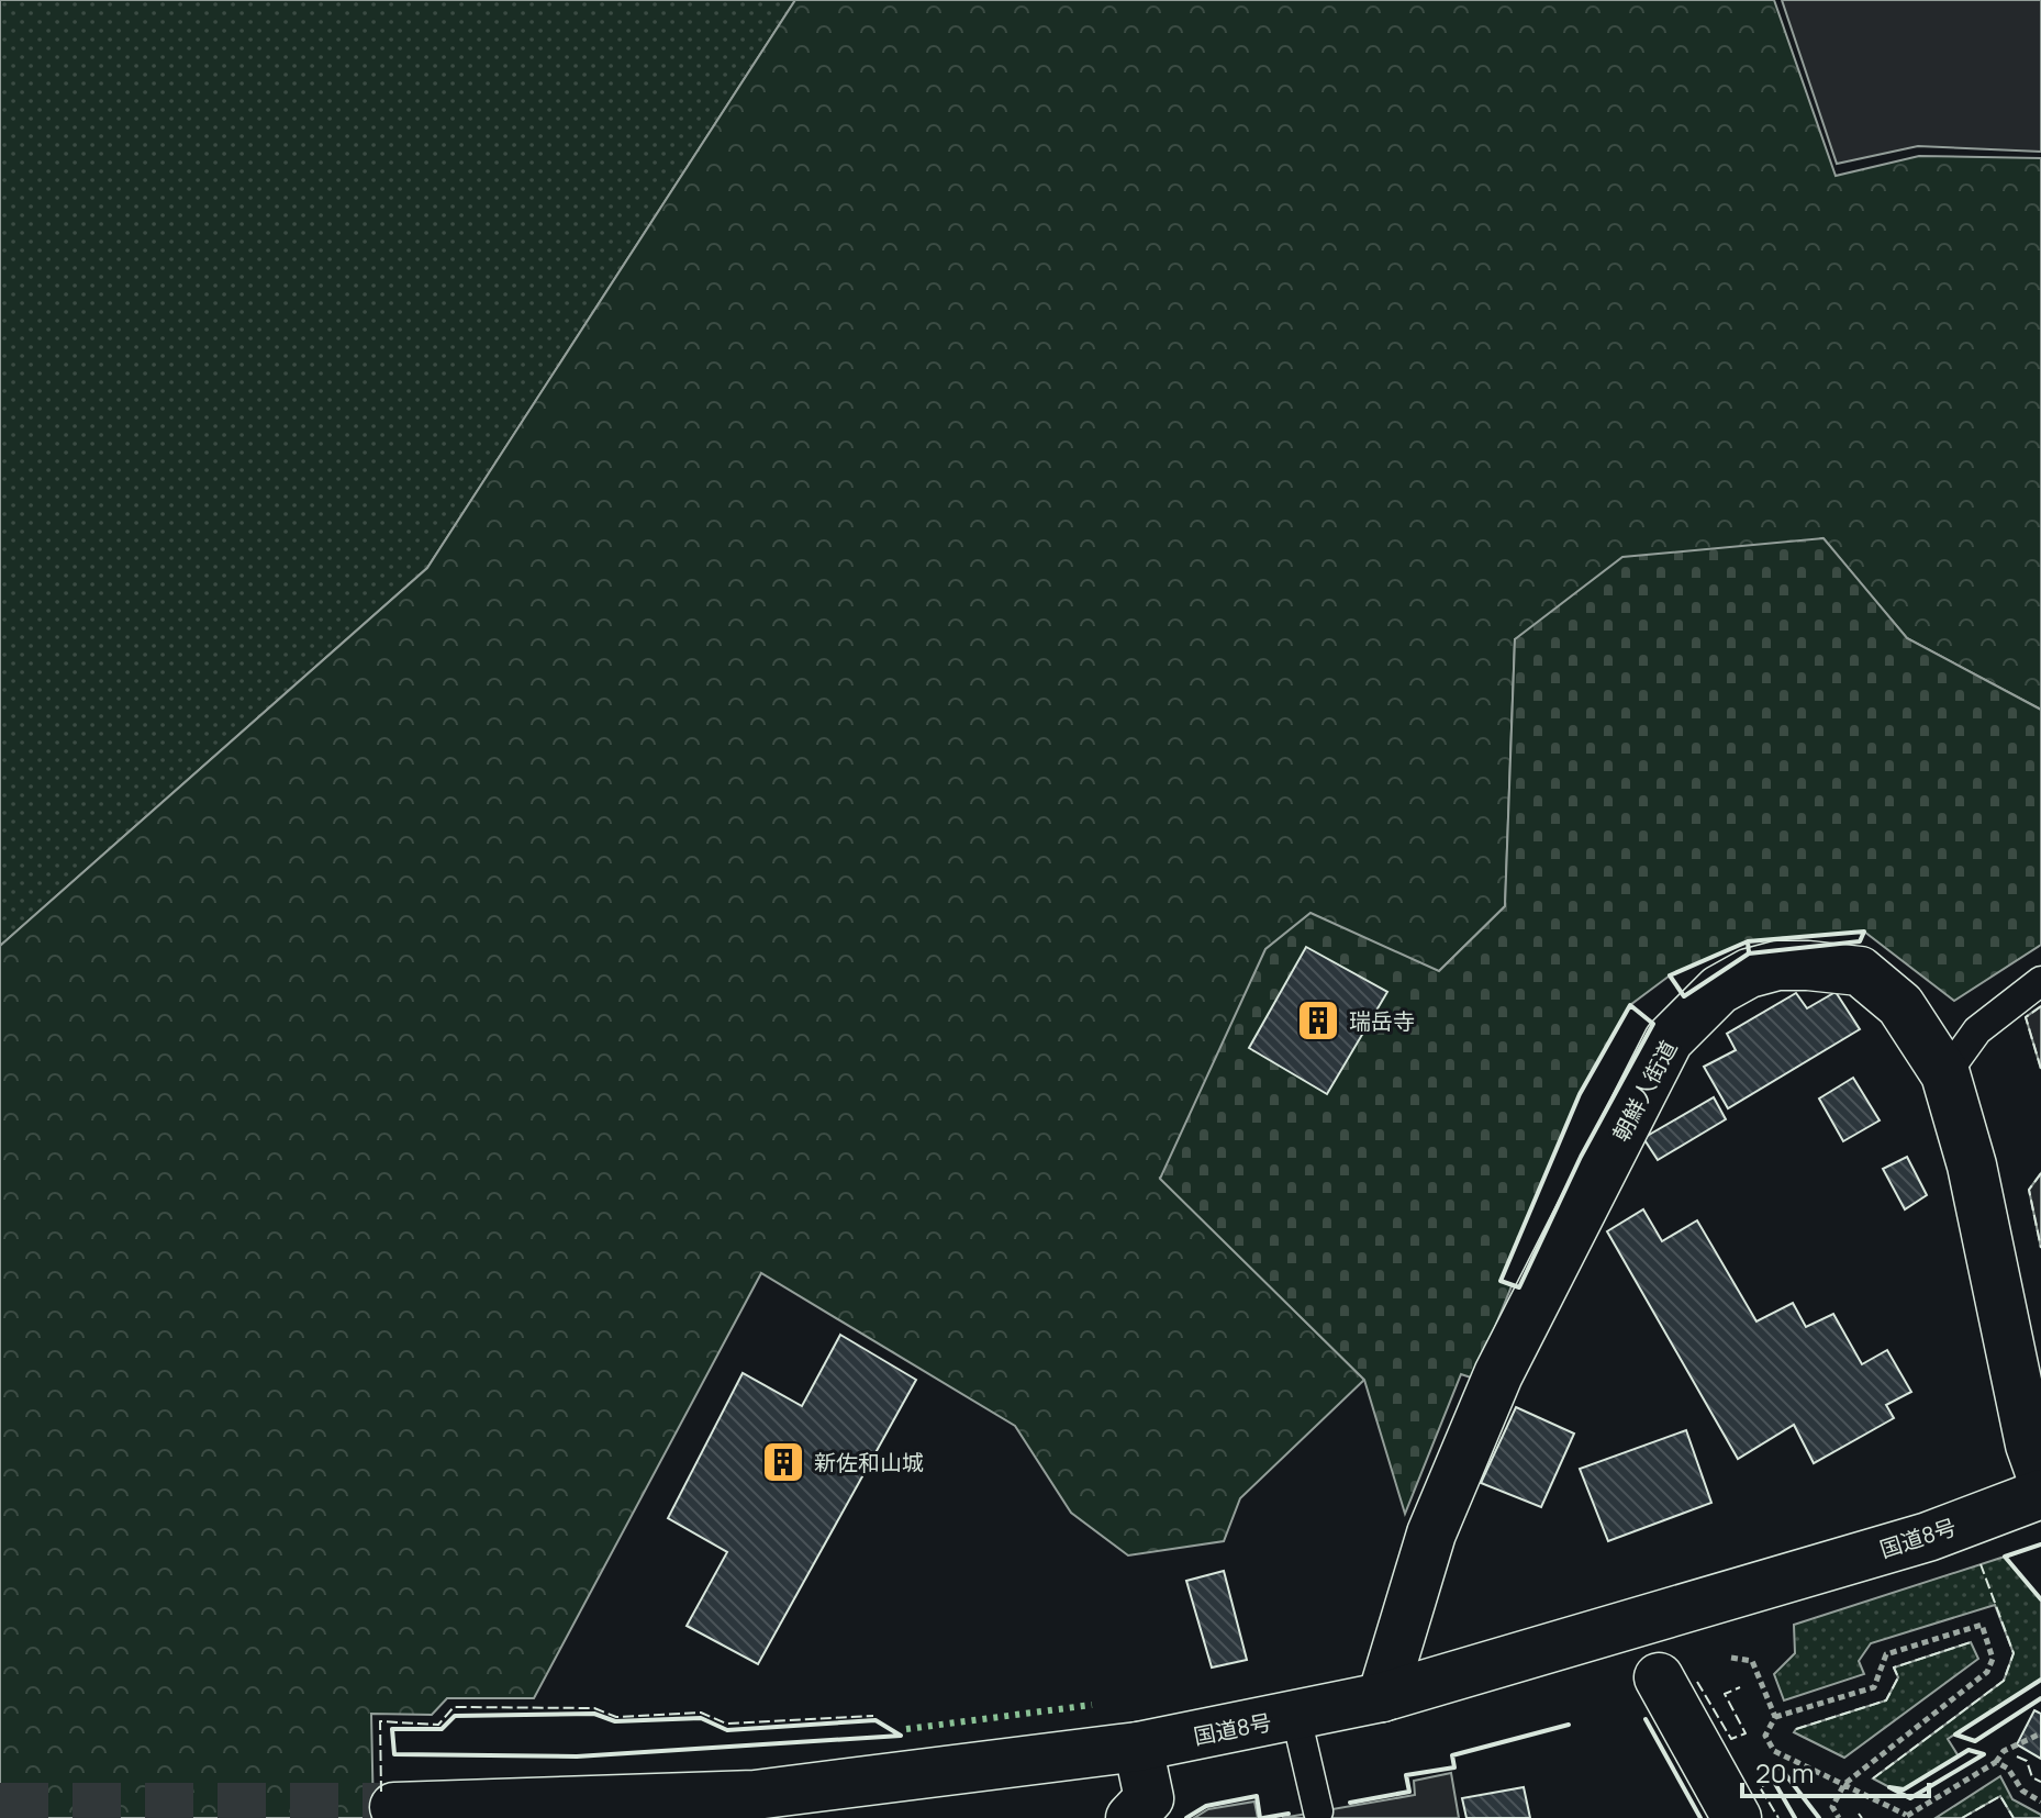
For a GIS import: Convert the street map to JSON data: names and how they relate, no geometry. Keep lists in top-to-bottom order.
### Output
{
  "streets": {
    "main road": ["朝鮮人街道", "国道8号"]
  },
  "crossings": [
    ["朝鮮人街道", "国道8号"]
  ],
  "places": {
    "building": ["瑞岳寺", "新佐和山城"]
  },
  "scale_bar": "20 m"
}
